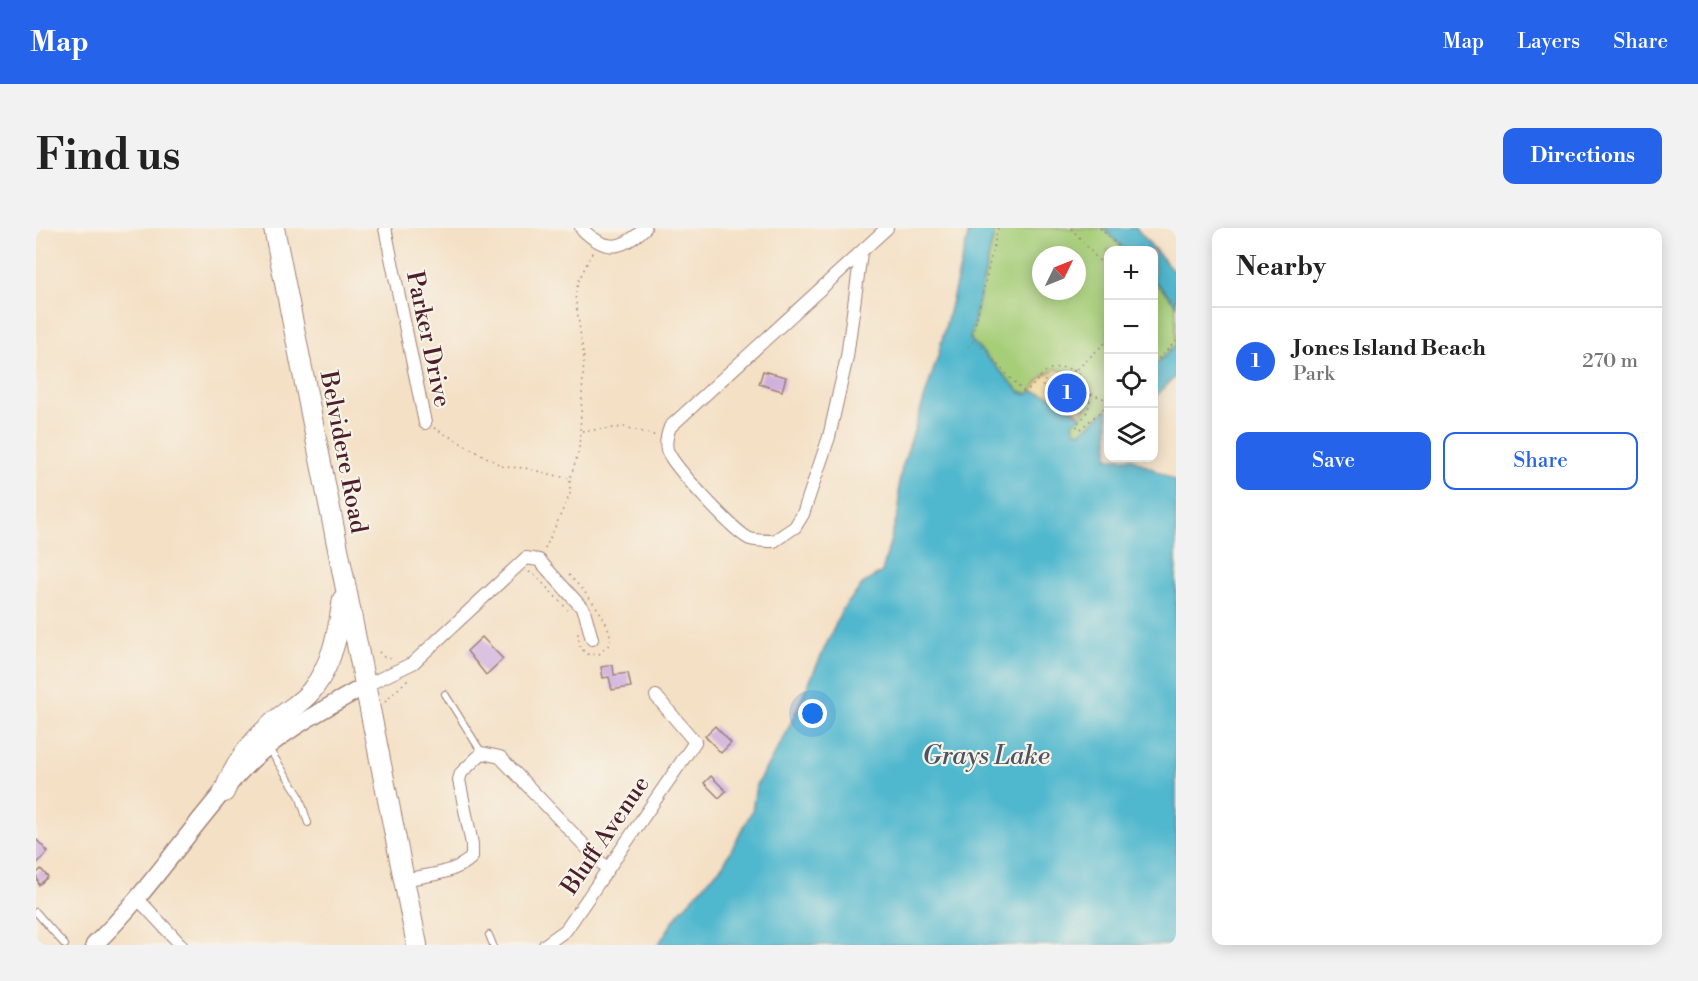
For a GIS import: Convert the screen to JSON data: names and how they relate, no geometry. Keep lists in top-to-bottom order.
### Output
{
  "streets": {
    "main road": ["Belvidere Road"],
    "street": ["Parker Drive", "Bluff Avenue"]
  },
  "water": ["Grays Lake"],
  "north": "top right",
  "page": {
    "header": "Map",
    "nav": ["Map", "Layers", "Share"],
    "buttons": [
      "Directions",
      ["Save", "Share"]
    ],
    "title": "Find us",
    "heading": "Nearby",
    "map_buttons": ["+", "−"],
    "list": [
      {
        "mark": "1",
        "name": "Jones Island Beach",
        "note": "Park",
        "value": "270 m"
      }
    ],
    "pins": "1"
  }
}
